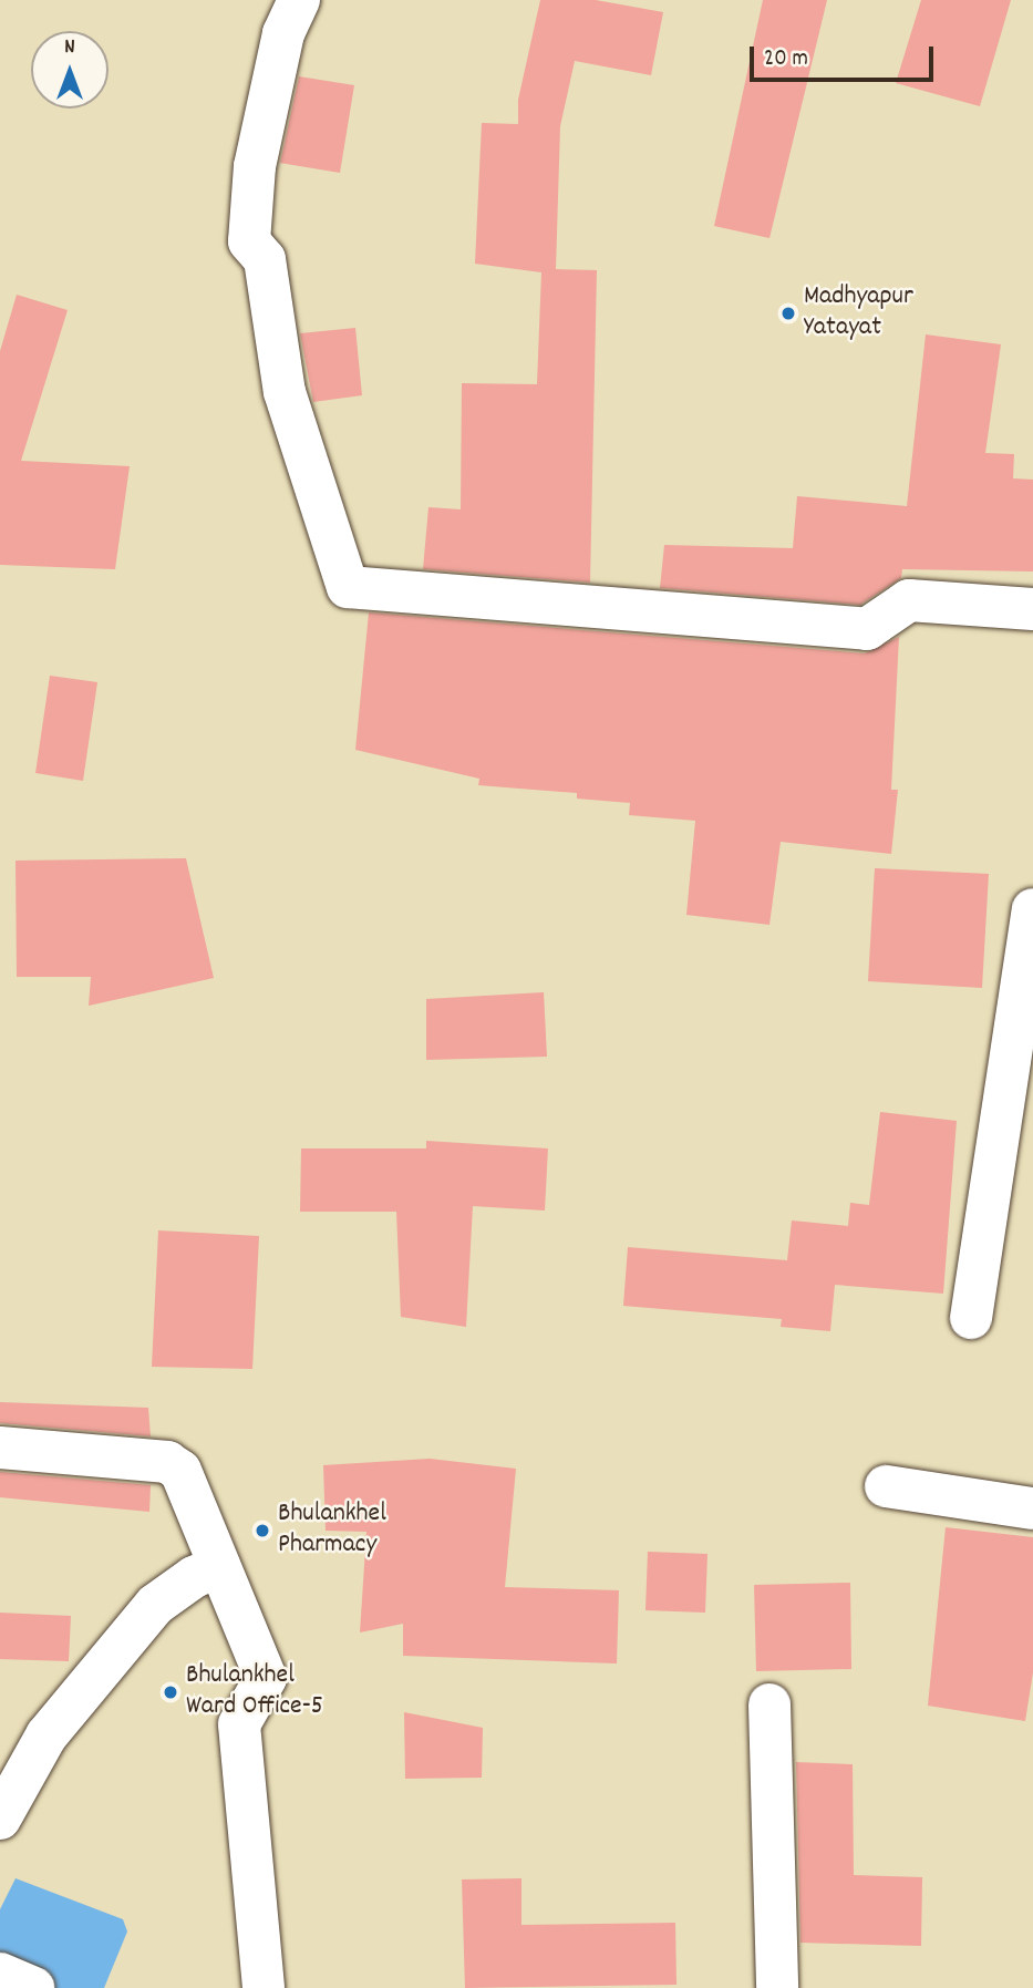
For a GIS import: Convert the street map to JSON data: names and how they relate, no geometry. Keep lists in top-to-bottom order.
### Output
{
  "places": ["Madhyapur Yatayat", "Bhulankhel Pharmacy", "Bhulankhel Ward Office-5"],
  "scale_bar": "20 m",
  "north": "top"
}
